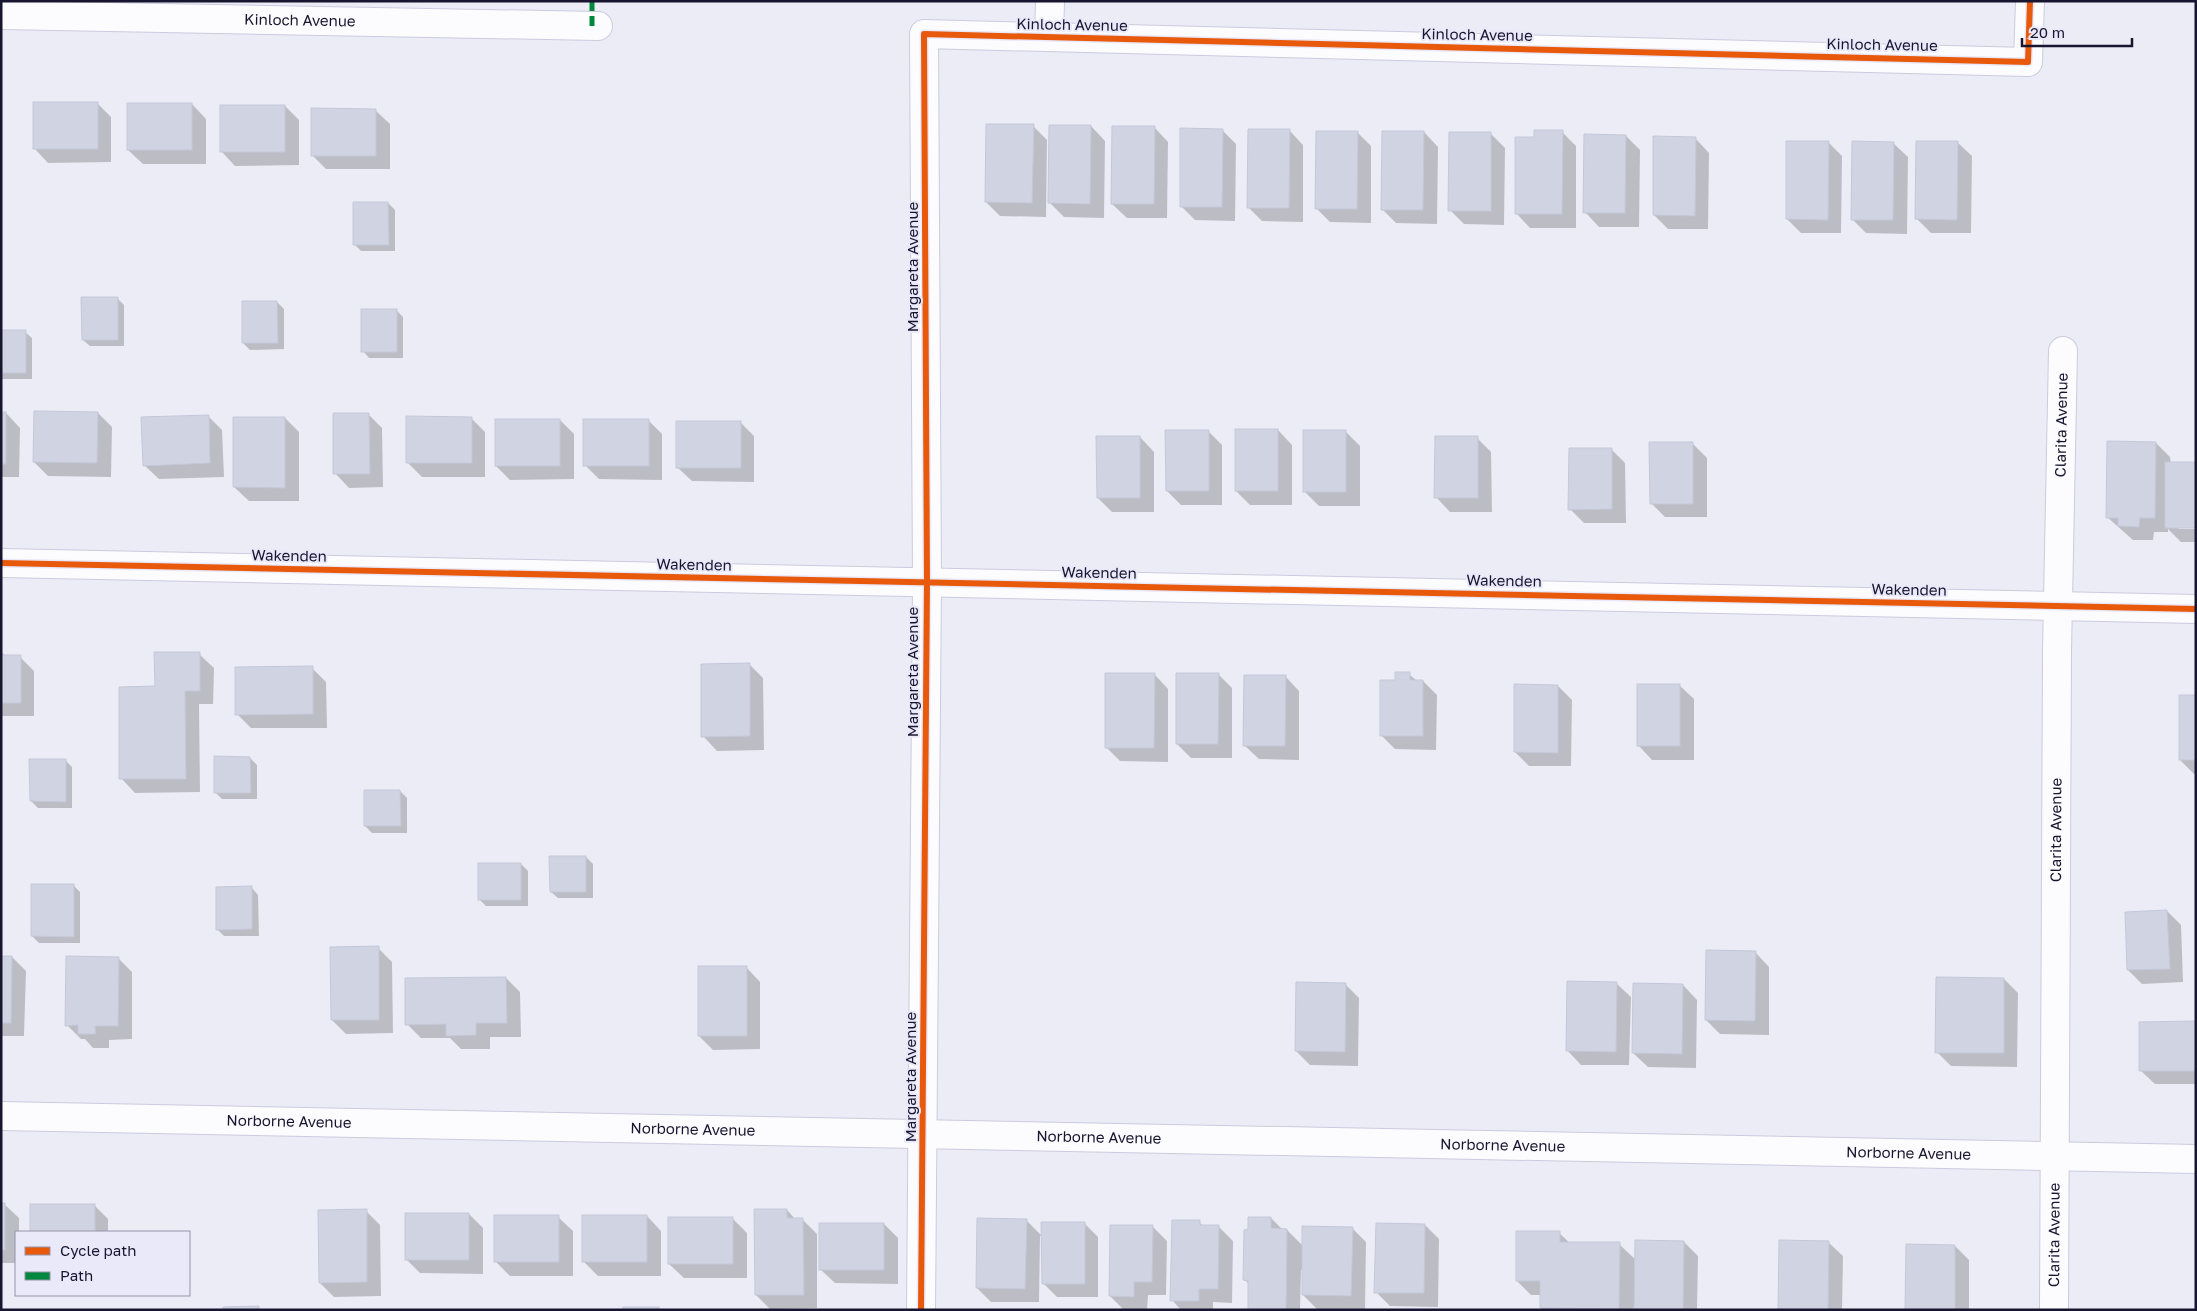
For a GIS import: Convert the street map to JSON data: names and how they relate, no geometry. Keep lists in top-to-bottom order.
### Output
{
  "streets": {
    "street": [
      "Kinloch Avenue",
      "Margareta Avenue",
      "Clarita Avenue",
      "Wakenden",
      "Norborne Avenue"
    ]
  },
  "crossings": [
    ["Kinloch Avenue", "Margareta Avenue"],
    ["Margareta Avenue", "Wakenden"],
    ["Margareta Avenue", "Norborne Avenue"],
    ["Clarita Avenue", "Wakenden"],
    ["Clarita Avenue", "Norborne Avenue"]
  ],
  "legend": ["Cycle path", "Path"],
  "scale_bar": "20 m"
}
